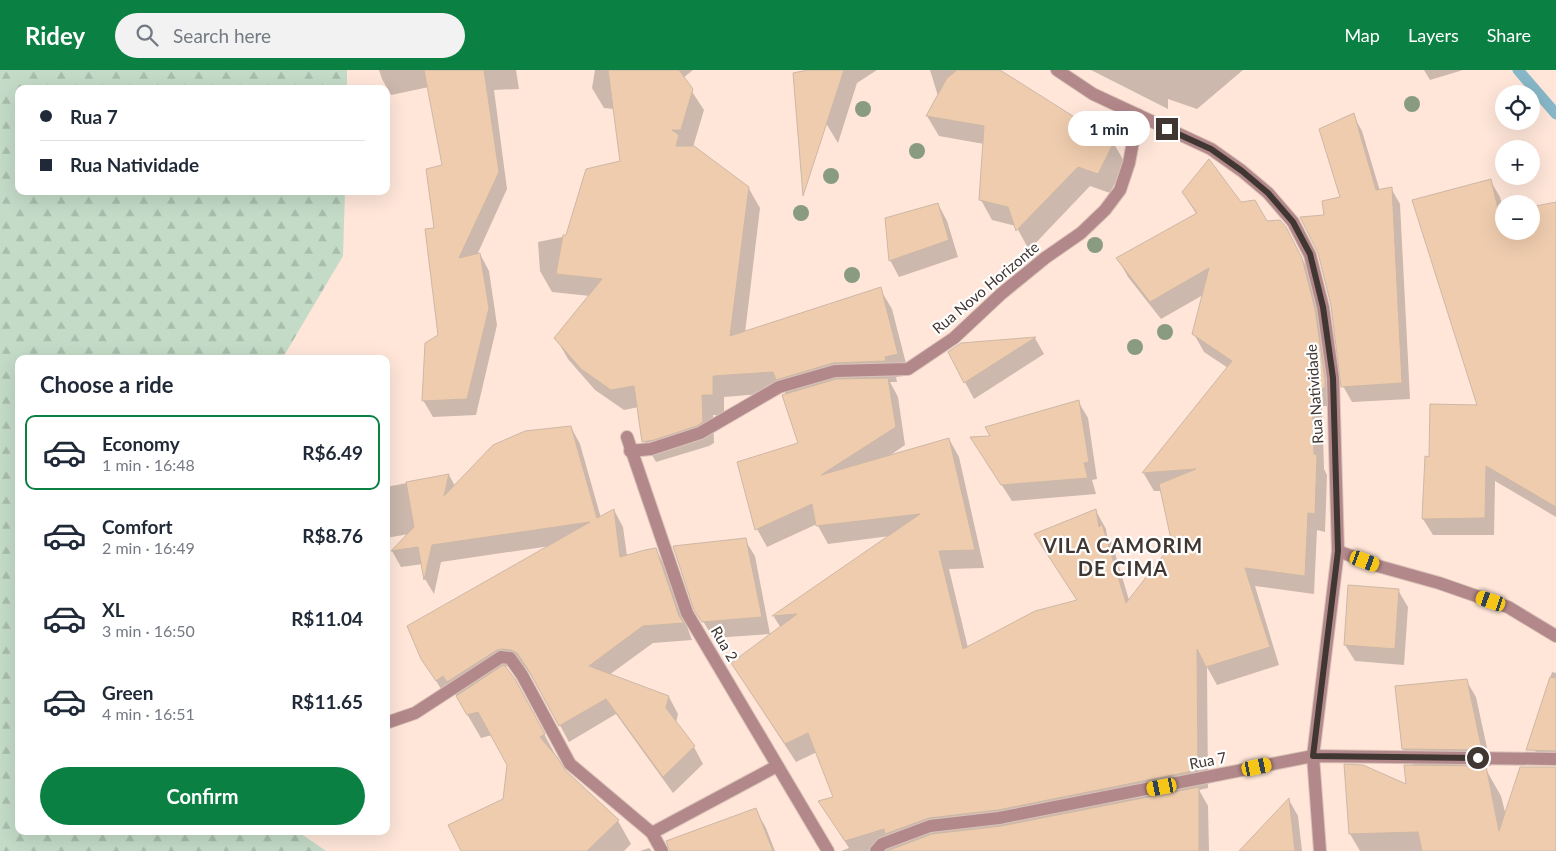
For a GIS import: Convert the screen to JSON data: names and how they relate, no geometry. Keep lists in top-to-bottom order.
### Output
{
  "streets": {
    "street": [
      "Rua Novo Horizonte",
      "Rua Natividade",
      "Rua 2",
      "Rua 7"
    ]
  },
  "crossings": [
    ["Rua Novo Horizonte", "Rua Natividade"],
    ["Rua Novo Horizonte", "Rua 2"],
    ["Rua Natividade", "Rua 7"]
  ],
  "districts": ["VILA CAMORIM DE CIMA"],
  "page": {
    "header": "Ridey",
    "search": "Search here",
    "nav": ["Map", "Layers", "Share"],
    "map_buttons": ["+", "−"],
    "banner": ["Rua 7", "Rua Natividade"],
    "bubble": "1 min",
    "heading": "Choose a ride",
    "list": [
      {
        "name": "Economy",
        "note": "1 min · 16:48",
        "value": "R$6.49"
      },
      {
        "name": "Comfort",
        "note": "2 min · 16:49",
        "value": "R$8.76"
      },
      {
        "name": "XL",
        "note": "3 min · 16:50",
        "value": "R$11.04"
      },
      {
        "name": "Green",
        "note": "4 min · 16:51",
        "value": "R$11.65"
      }
    ],
    "buttons": "Confirm"
  }
}
